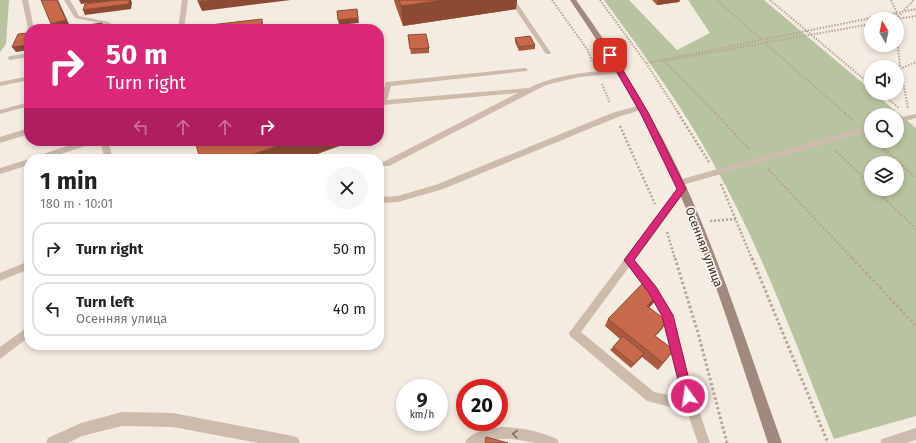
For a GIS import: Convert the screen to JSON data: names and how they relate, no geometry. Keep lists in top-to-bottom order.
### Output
{
  "streets": {
    "main road": ["Осенняя улица"]
  },
  "north": "top",
  "page": {
    "turn": ["50 m", "Turn right"],
    "heading": ["1 min", "180 m · 10:01"],
    "list": [
      {
        "name": "Turn right",
        "value": "50 m"
      },
      {
        "name": "Turn left",
        "note": "Осенняя улица",
        "value": "40 m"
      }
    ],
    "speed": "9 km/h",
    "limit": "20"
  }
}
